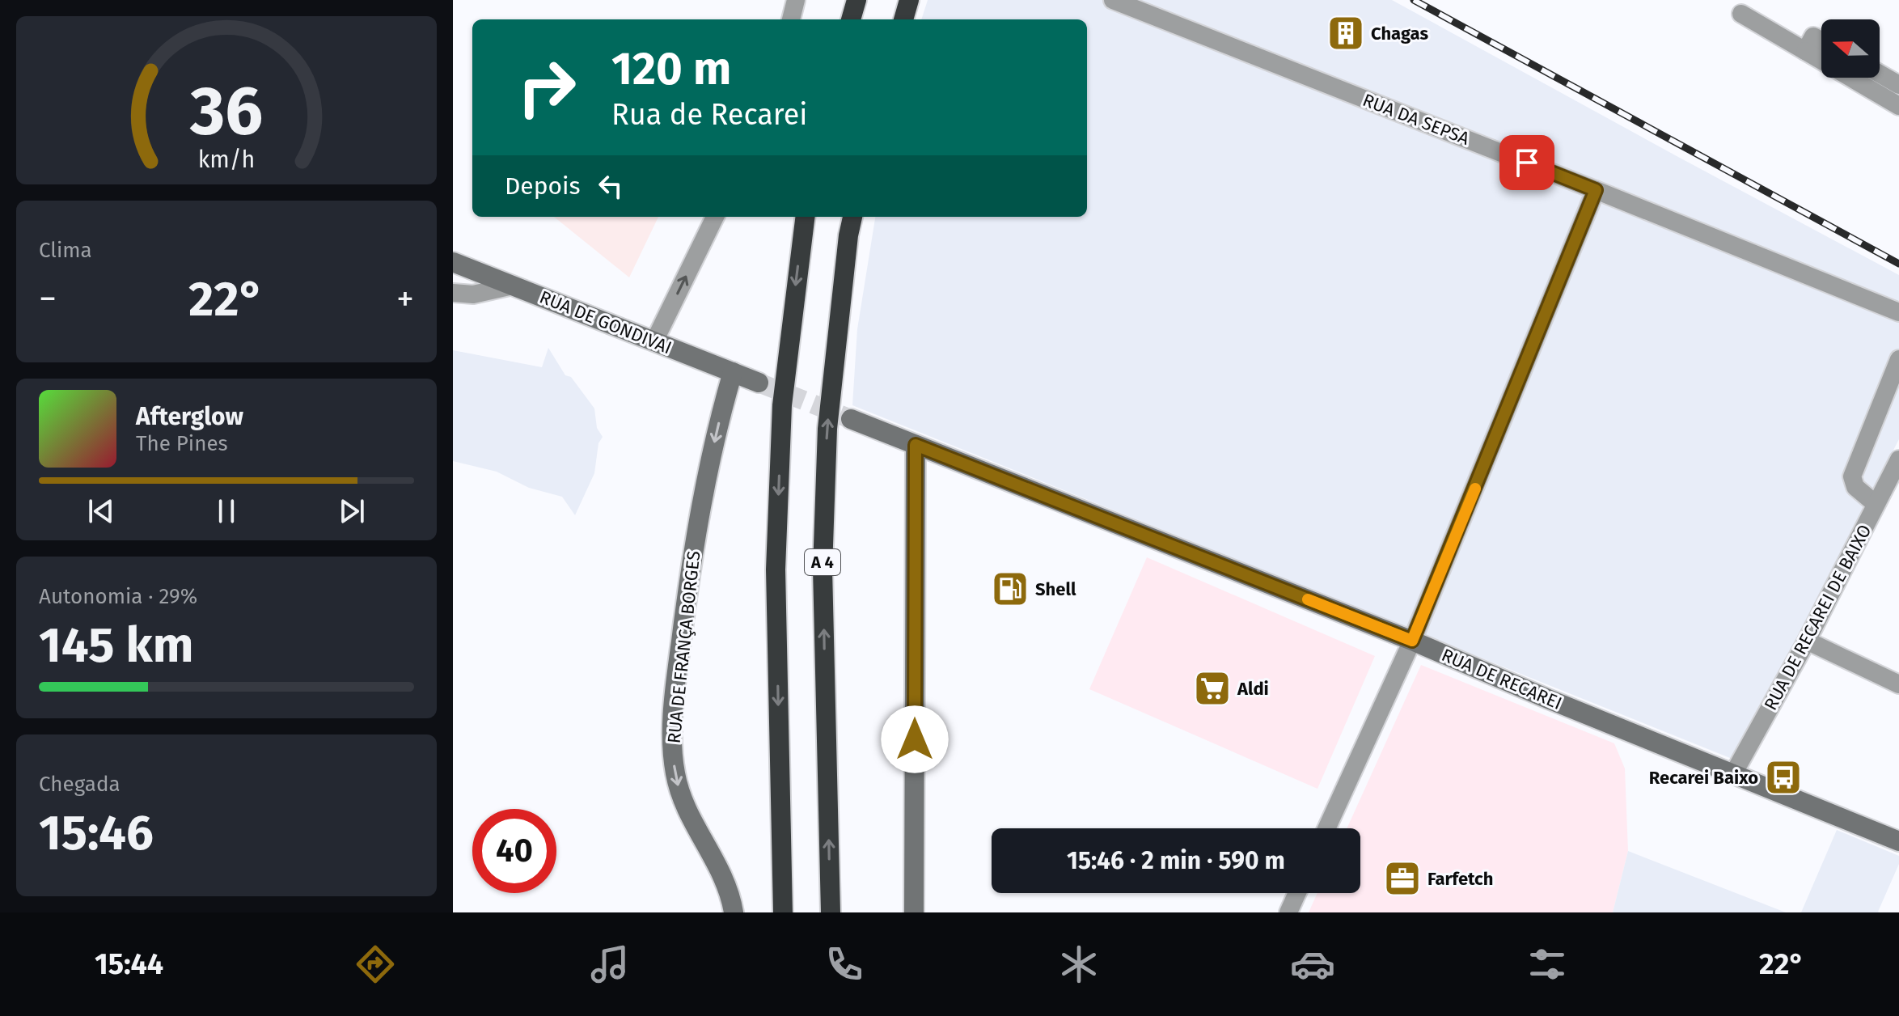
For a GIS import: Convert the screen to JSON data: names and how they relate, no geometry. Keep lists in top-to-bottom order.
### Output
{
  "streets": {
    "highway": ["A 4"],
    "main road": ["RUA DE GONDIVAI", "RUA DE FRANÇA BORGES", "RUA DE RECAREI"],
    "street": ["RUA DA SEPSA", "RUA DE RECAREI DE BAIXO"]
  },
  "crossings": [
    ["RUA DE GONDIVAI", "RUA DE FRANÇA BORGES"],
    ["RUA DE RECAREI DE BAIXO", "RUA DE RECAREI"]
  ],
  "one_way": ["RUA DE FRANÇA BORGES"],
  "places": {
    "building": ["Chagas"],
    "fuel station": ["Shell"],
    "supermarket": ["Aldi"],
    "bus stop": ["Recarei Baixo"],
    "office": ["Farfetch"]
  },
  "north": "left",
  "page": {
    "turn": ["120 m", "Rua de Recarei"],
    "then": "Depois",
    "tile": [
      "Clima",
      ["Autonomia · 29%", "145 km"],
      ["Chegada", "15:46"]
    ],
    "heat": ["−", "22°", "+"],
    "song": ["Afterglow", "The Pines"],
    "limit": "40",
    "trip": "15:46 · 2 min · 590 m",
    "tabs": ["15:44", "22°"],
    "gauge": ["36", "km/h"]
  }
}
